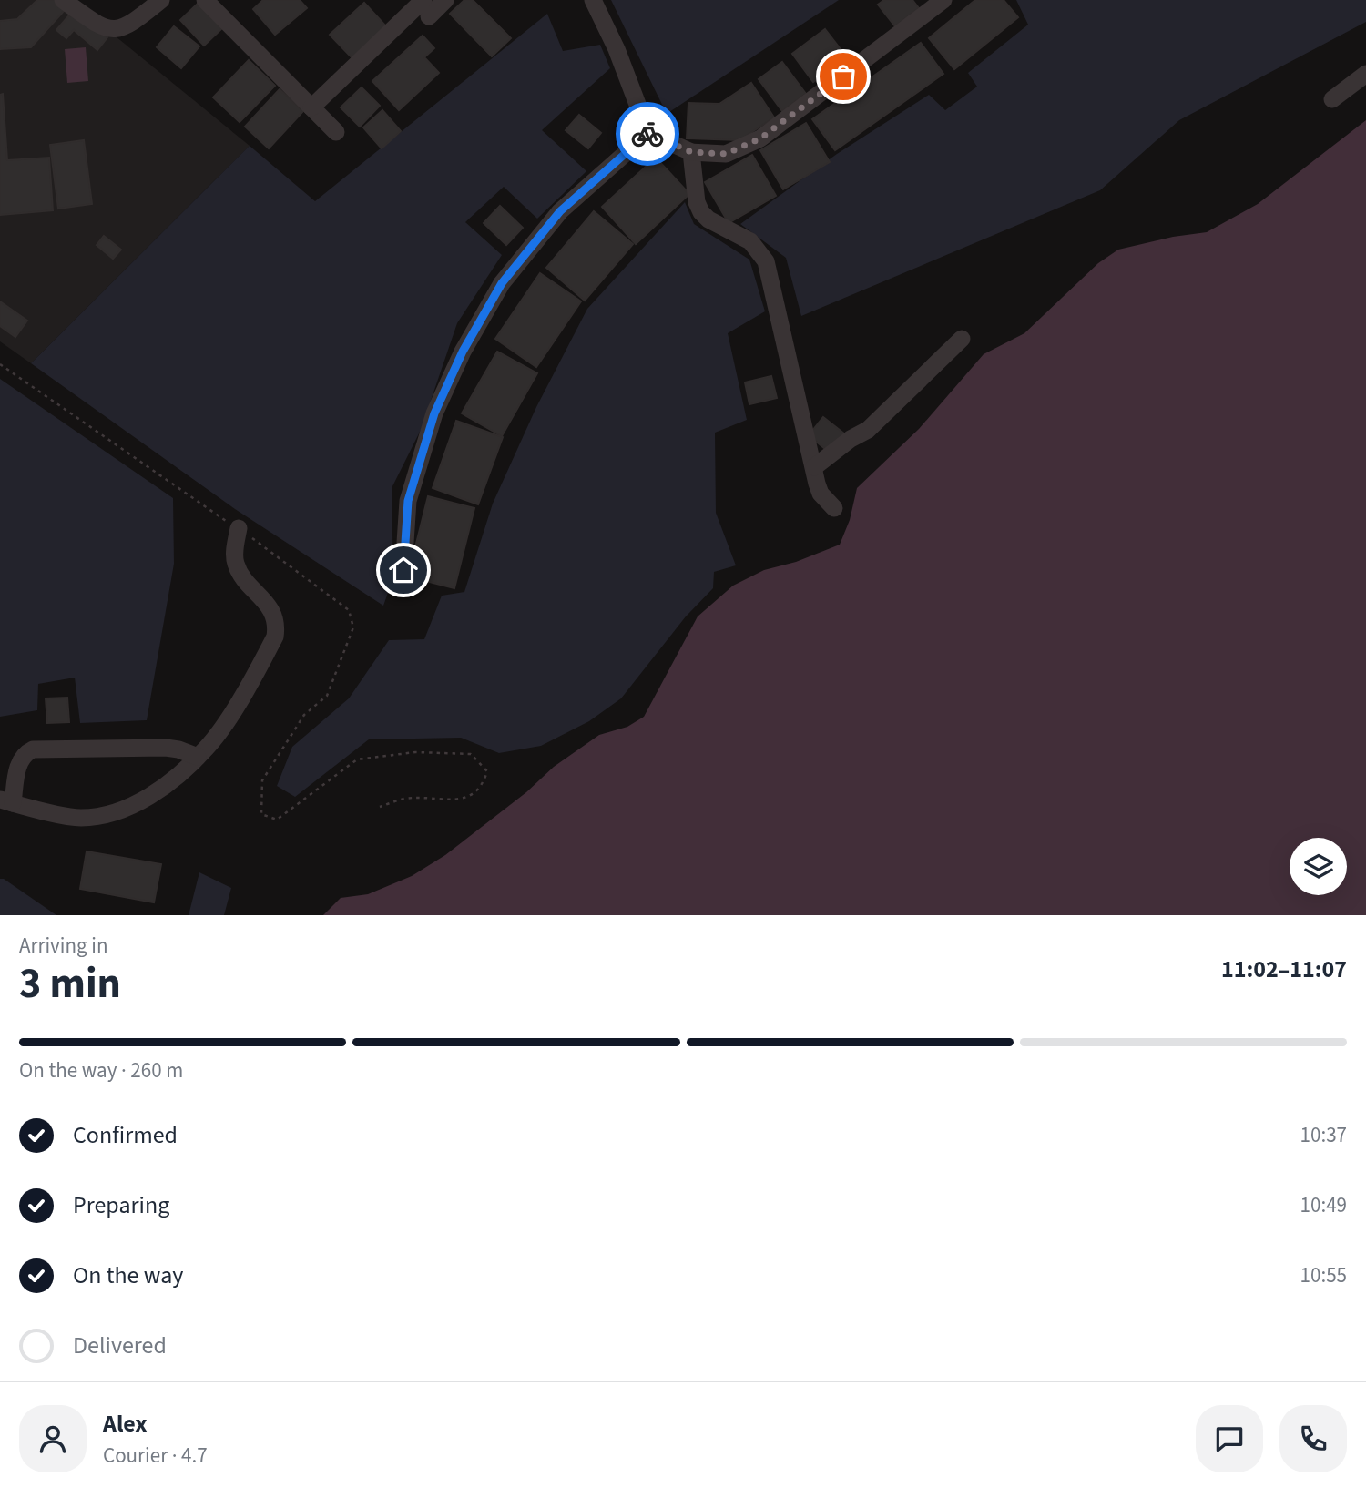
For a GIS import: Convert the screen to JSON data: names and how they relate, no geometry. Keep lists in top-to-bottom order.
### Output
{
  "page": {
    "heading": ["3 min", "Arriving in", "11:02–11:07"],
    "panel": ["Alex", "Courier · 4.7"],
    "bar": "On the way · 260 m",
    "list": [
      ["Confirmed", "10:37"],
      ["Preparing", "10:49"],
      ["On the way", "10:55"],
      "Delivered"
    ]
  }
}
